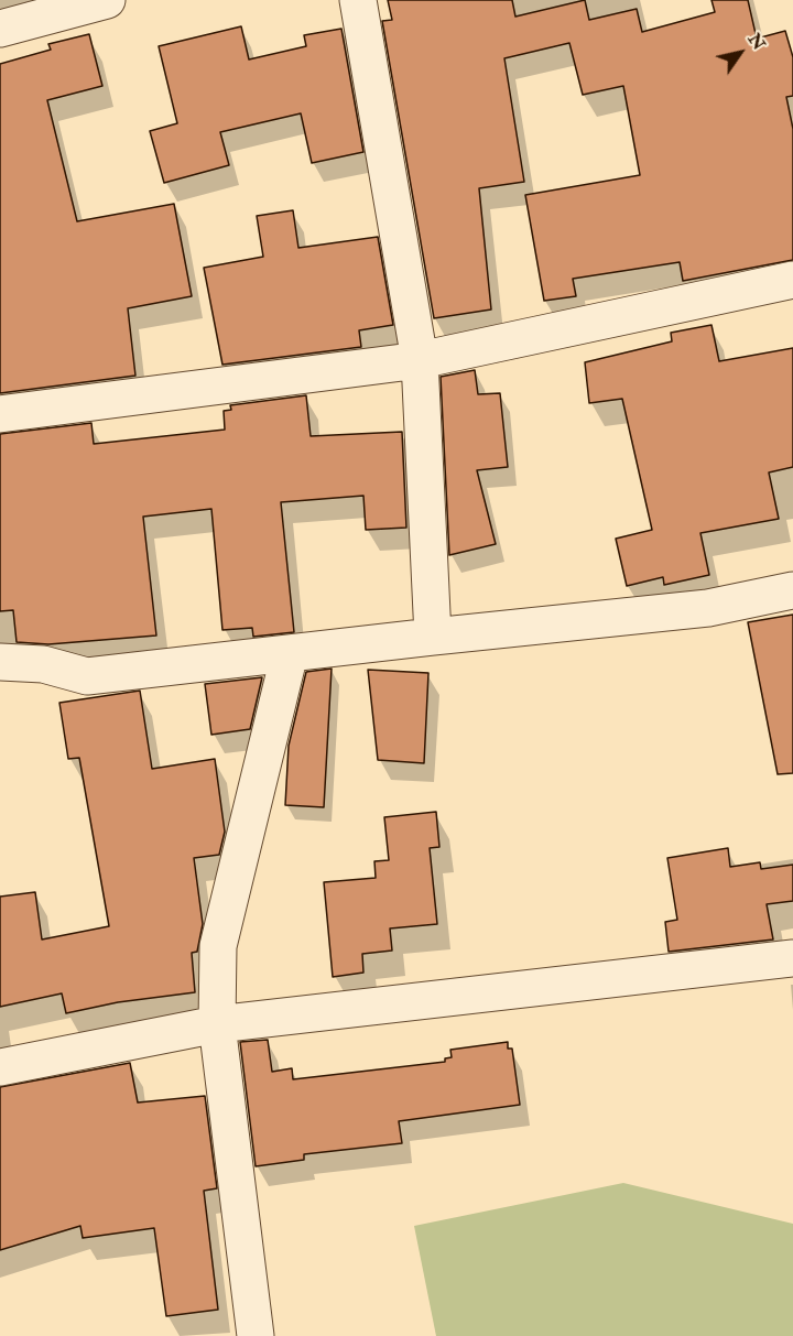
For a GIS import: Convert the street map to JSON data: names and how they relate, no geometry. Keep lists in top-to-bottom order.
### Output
{
  "north": "top right"
}
